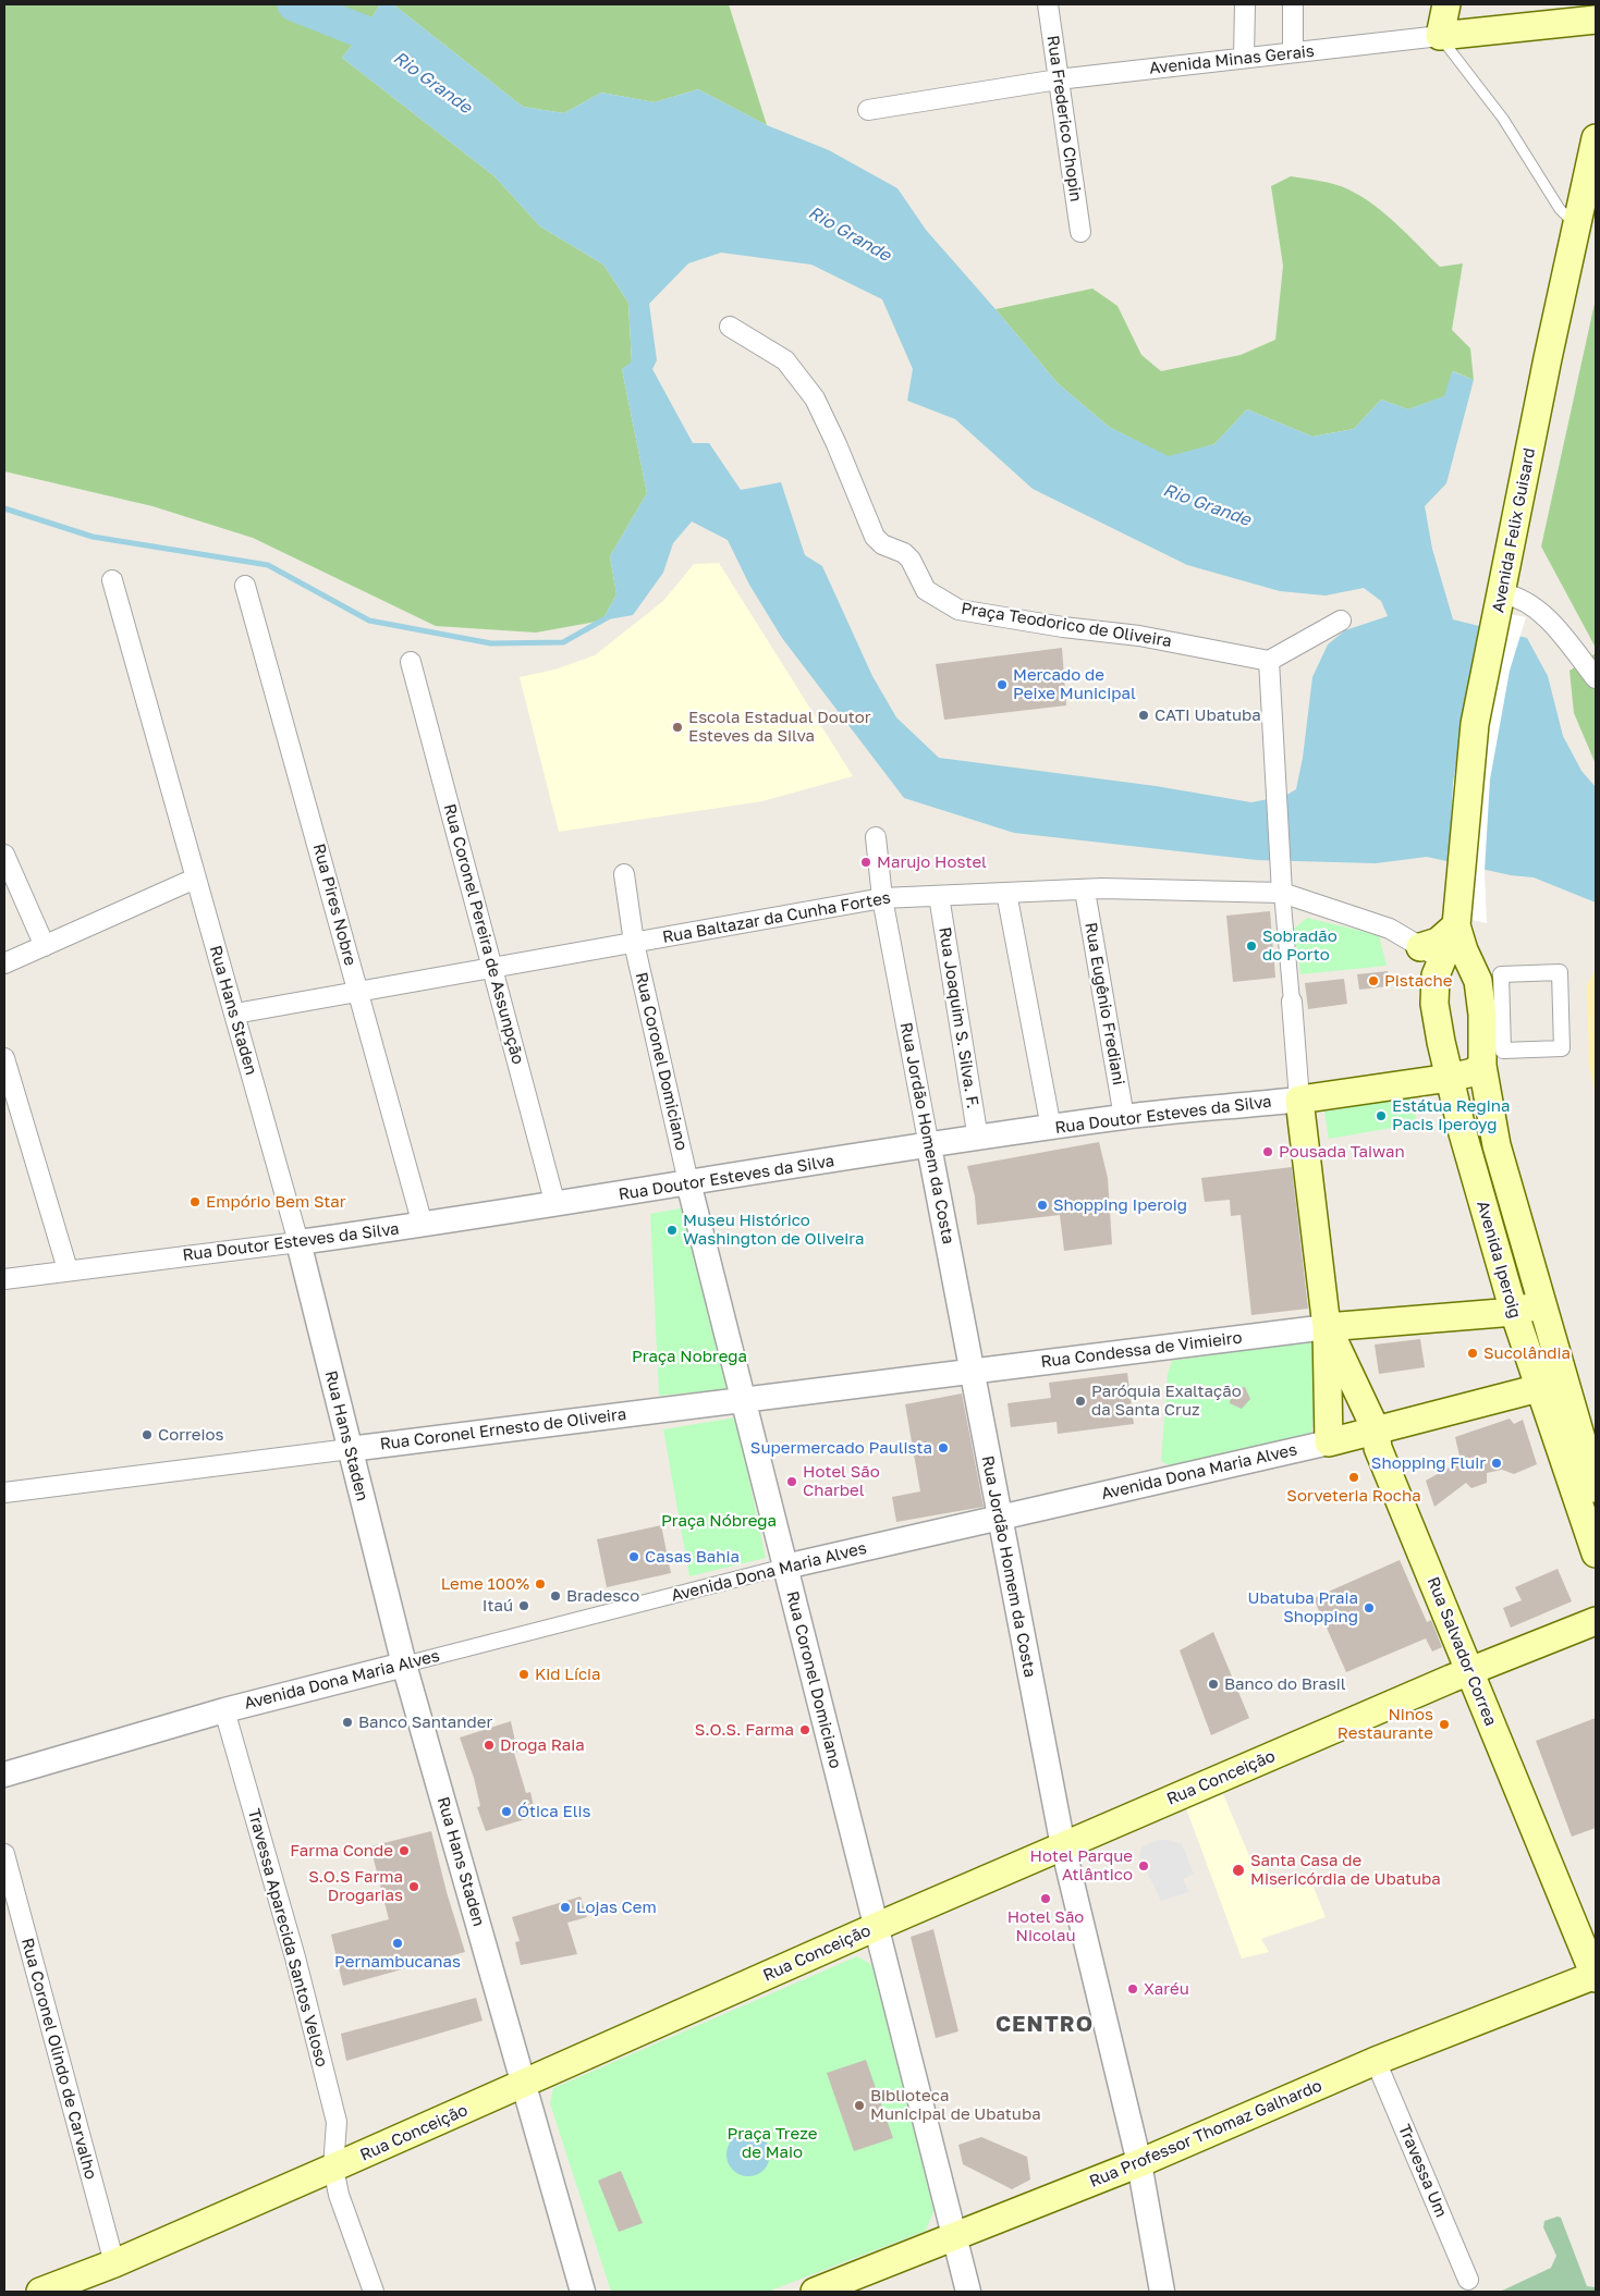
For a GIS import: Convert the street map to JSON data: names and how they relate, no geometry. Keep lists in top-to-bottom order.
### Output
{
  "streets": {
    "main road": [
      "Avenida Minas Gerais",
      "Avenida Felix Guisard",
      "Rua Doutor Esteves da Silva",
      "Avenida Iperoig",
      "Rua Condessa de Vimieiro",
      "Avenida Dona Maria Alves",
      "Rua Salvador Correa",
      "Rua Conceição",
      "Rua Professor Thomaz Galhardo"
    ],
    "street": [
      "Rua Frederico Chopin",
      "Praça Teodorico de Oliveira",
      "Rua Pires Nobre",
      "Rua Baltazar da Cunha Fortes",
      "Rua Coronel Pereira de Assunpção",
      "Rua Eugênio Frediani",
      "Rua Hans Staden",
      "Rua Joaquim S. Silva. F.",
      "Rua Coronel Domiciano",
      "Rua Jordão Homem da Costa",
      "Rua Coronel Ernesto de Oliveira",
      "Travessa Aparecida Santos Veloso",
      "Rua Coronel Olindo de Carvalho",
      "Travessa Um"
    ]
  },
  "crossings": [
    ["Avenida Minas Gerais", "Rua Frederico Chopin"],
    ["Avenida Felix Guisard", "Rua Baltazar da Cunha Fortes"],
    ["Avenida Felix Guisard", "Avenida Iperoig"],
    ["Rua Pires Nobre", "Rua Baltazar da Cunha Fortes"],
    ["Rua Pires Nobre", "Rua Doutor Esteves da Silva"],
    ["Rua Baltazar da Cunha Fortes", "Rua Coronel Pereira de Assunpção"],
    ["Rua Baltazar da Cunha Fortes", "Rua Eugênio Frediani"],
    ["Rua Baltazar da Cunha Fortes", "Rua Hans Staden"],
    ["Rua Baltazar da Cunha Fortes", "Rua Joaquim S. Silva. F."],
    ["Rua Baltazar da Cunha Fortes", "Rua Coronel Domiciano"],
    ["Rua Baltazar da Cunha Fortes", "Rua Jordão Homem da Costa"],
    ["Rua Baltazar da Cunha Fortes", "Avenida Iperoig"],
    ["Rua Baltazar da Cunha Fortes", "Rua Salvador Correa"],
    ["Rua Coronel Pereira de Assunpção", "Rua Doutor Esteves da Silva"],
    ["Rua Eugênio Frediani", "Rua Doutor Esteves da Silva"],
    ["Rua Hans Staden", "Rua Doutor Esteves da Silva"],
    ["Rua Hans Staden", "Rua Coronel Ernesto de Oliveira"],
    ["Rua Hans Staden", "Avenida Dona Maria Alves"],
    ["Rua Hans Staden", "Rua Conceição"],
    ["Rua Joaquim S. Silva. F.", "Rua Doutor Esteves da Silva"],
    ["Rua Coronel Domiciano", "Rua Doutor Esteves da Silva"],
    ["Rua Coronel Domiciano", "Rua Condessa de Vimieiro"],
    ["Rua Coronel Domiciano", "Rua Coronel Ernesto de Oliveira"],
    ["Rua Coronel Domiciano", "Avenida Dona Maria Alves"],
    ["Rua Coronel Domiciano", "Rua Conceição"],
    ["Rua Coronel Domiciano", "Rua Professor Thomaz Galhardo"],
    ["Rua Doutor Esteves da Silva", "Rua Jordão Homem da Costa"],
    ["Rua Doutor Esteves da Silva", "Avenida Iperoig"],
    ["Rua Doutor Esteves da Silva", "Rua Salvador Correa"],
    ["Rua Jordão Homem da Costa", "Rua Condessa de Vimieiro"],
    ["Rua Jordão Homem da Costa", "Avenida Dona Maria Alves"],
    ["Rua Jordão Homem da Costa", "Rua Conceição"],
    ["Rua Jordão Homem da Costa", "Rua Professor Thomaz Galhardo"],
    ["Avenida Iperoig", "Rua Condessa de Vimieiro"],
    ["Avenida Iperoig", "Avenida Dona Maria Alves"],
    ["Rua Condessa de Vimieiro", "Rua Coronel Ernesto de Oliveira"],
    ["Rua Condessa de Vimieiro", "Rua Salvador Correa"],
    ["Avenida Dona Maria Alves", "Rua Salvador Correa"],
    ["Avenida Dona Maria Alves", "Travessa Aparecida Santos Veloso"],
    ["Rua Salvador Correa", "Rua Conceição"],
    ["Rua Salvador Correa", "Rua Professor Thomaz Galhardo"],
    ["Rua Conceição", "Travessa Aparecida Santos Veloso"],
    ["Rua Conceição", "Rua Coronel Olindo de Carvalho"],
    ["Rua Professor Thomaz Galhardo", "Travessa Um"]
  ],
  "districts": ["CENTRO"],
  "water": ["Rio Grande"],
  "parks": ["Praça Nobrega", "Praça Nóbrega", "Praça Treze de Maio"],
  "places": [
    "Mercado de Peixe Municipal",
    "CATI Ubatuba",
    "Escola Estadual Doutor Esteves da Silva",
    "Marujo Hostel",
    "Sobradão do Porto",
    "Pistache",
    "Estátua Regina Pacis Iperoyg",
    "Pousada Taiwan",
    "Empório Bem Star",
    "Shopping Iperoig",
    "Museu Histórico Washington de Oliveira",
    "Sucolândia",
    "Paróquia Exaltação da Santa Cruz",
    "Correios",
    "Supermercado Paulista",
    "Shopping Fluir",
    "Sorveteria Rocha",
    "Hotel São Charbel",
    "Casas Bahia",
    "Leme 100%",
    "Bradesco",
    "Itaú",
    "Ubatuba Praia Shopping",
    "Kid Lícia",
    "Banco do Brasil",
    "Banco Santander",
    "Ninos Restaurante",
    "S.O.S. Farma",
    "Droga Raia",
    "Ótica Elis",
    "Farma Conde",
    "Hotel Parque Atlântico",
    "Santa Casa de Misericórdia de Ubatuba",
    "S.O.S Farma Drogarias",
    "Hotel São Nicolau",
    "Lojas Cem",
    "Pernambucanas",
    "Xaréu",
    "Biblioteca Municipal de Ubatuba"
  ]
}
